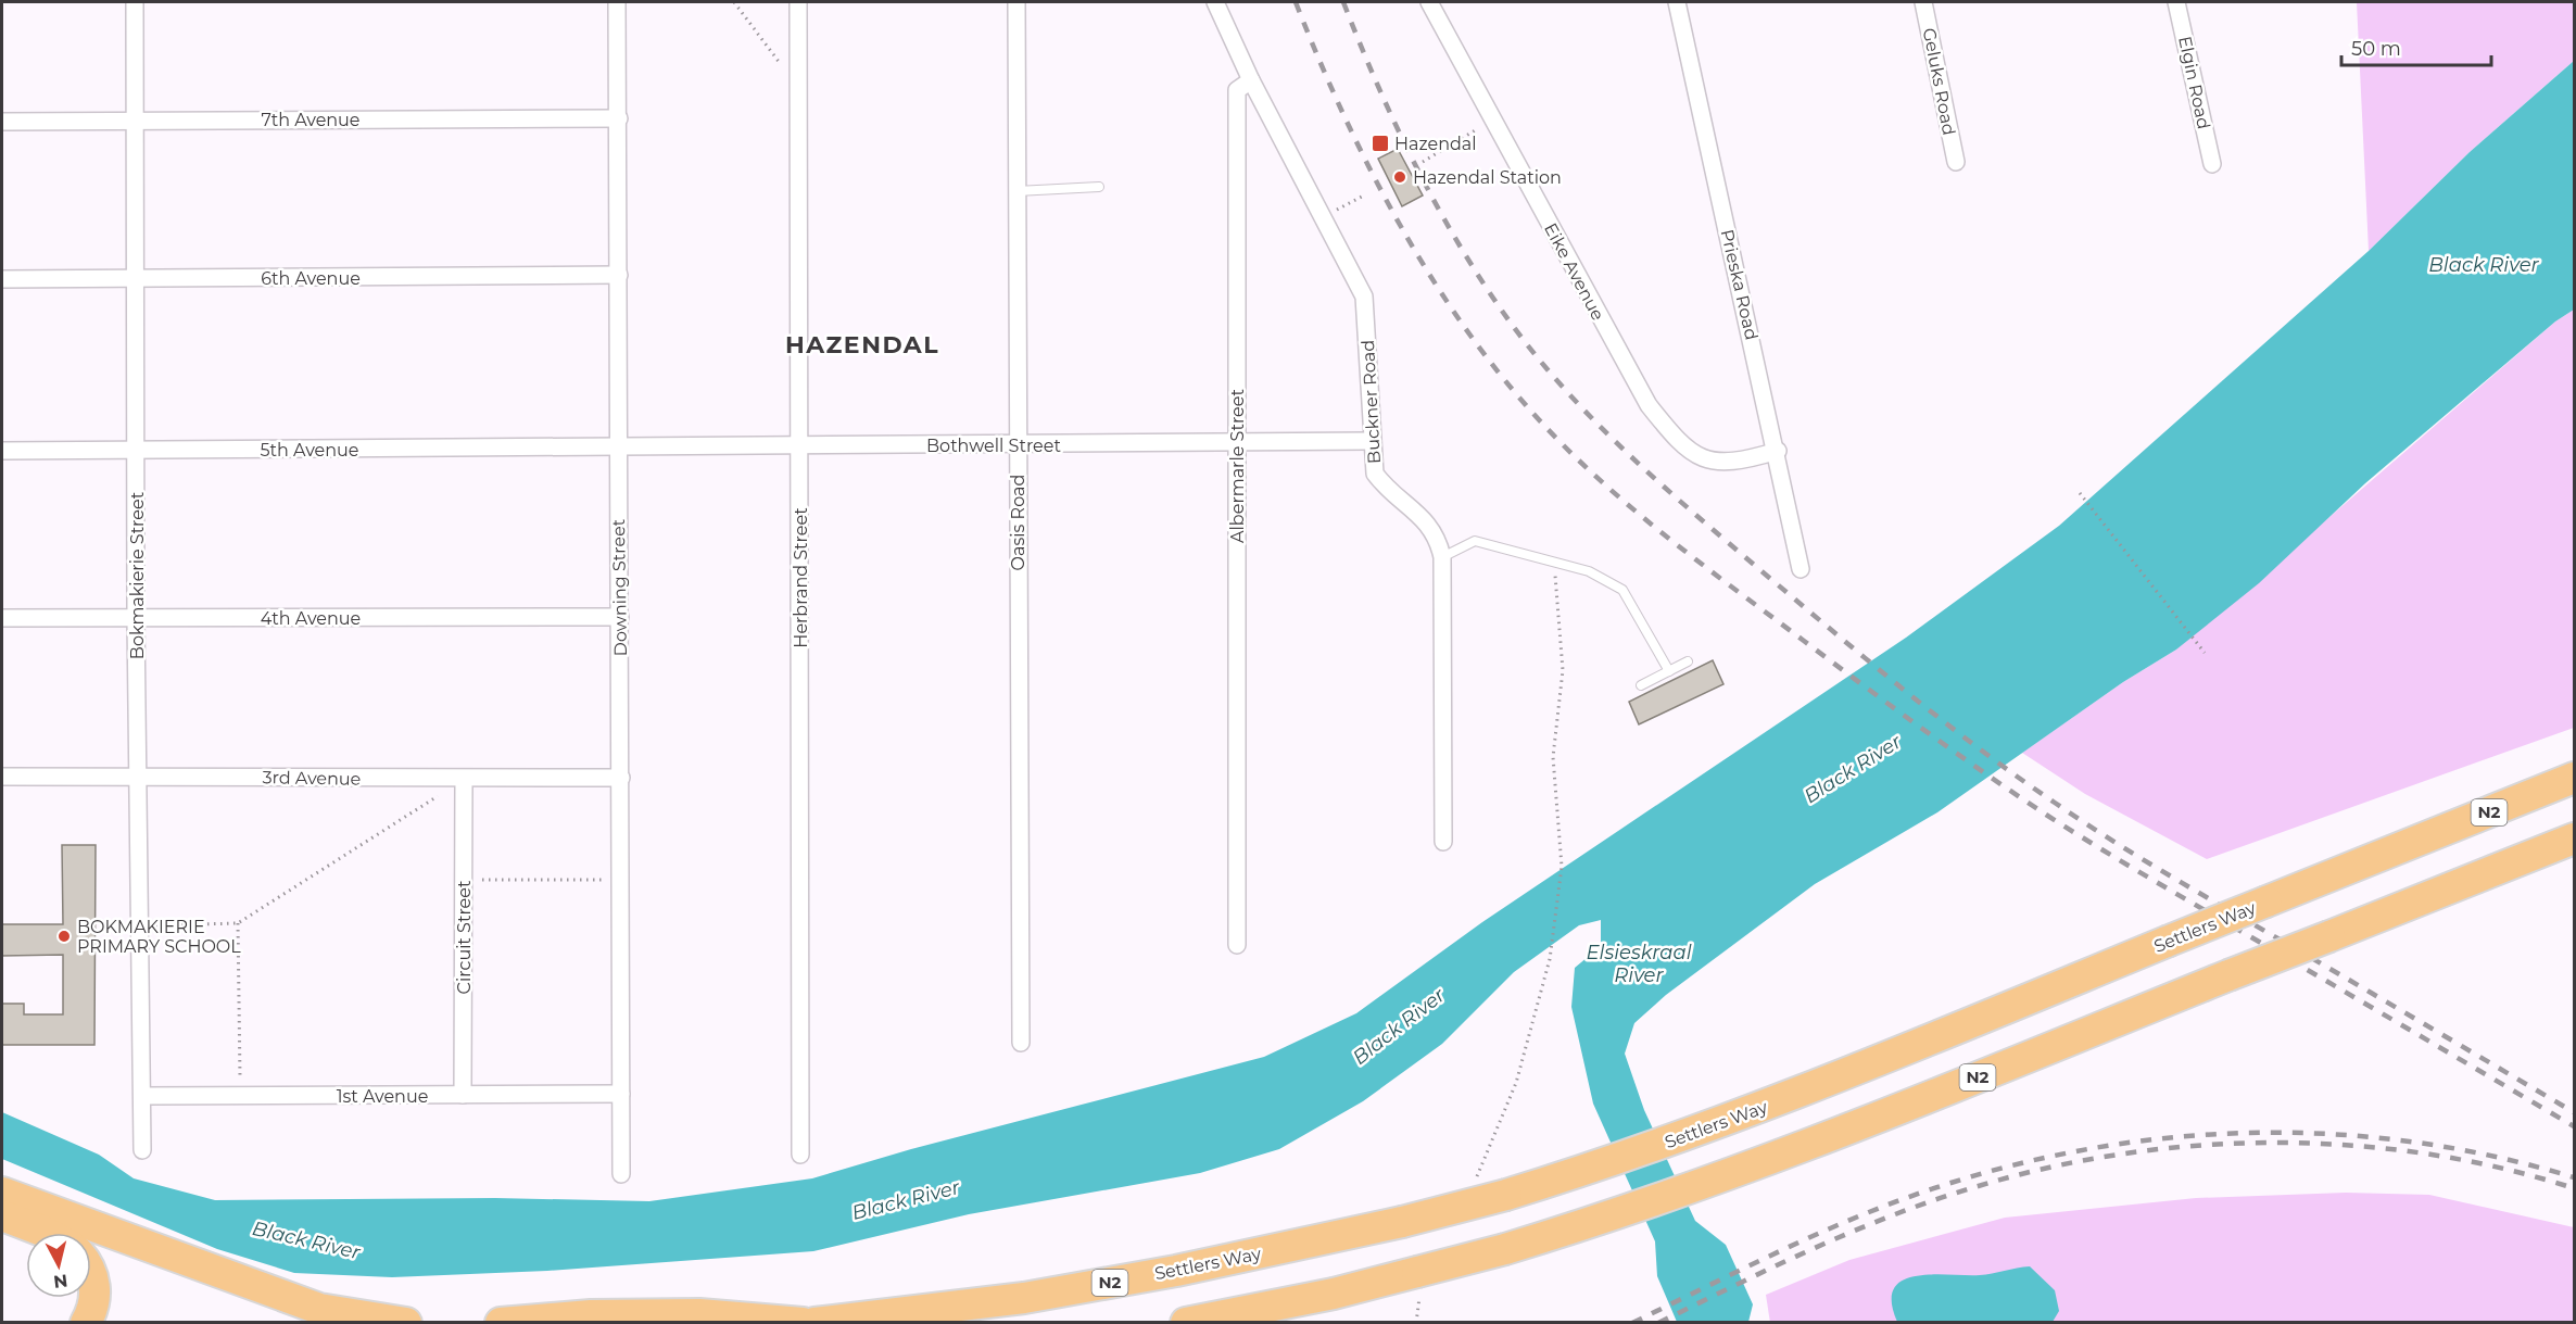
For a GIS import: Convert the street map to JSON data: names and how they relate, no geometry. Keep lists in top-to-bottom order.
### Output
{
  "streets": {
    "highway": ["N2", "Settlers Way"],
    "street": [
      "Geluks Road",
      "Elgin Road",
      "7th Avenue",
      "Eike Avenue",
      "6th Avenue",
      "Prieska Road",
      "Buckner Road",
      "Bothwell Street",
      "5th Avenue",
      "Albermarle Street",
      "Oasis Road",
      "Bokmakierie Street",
      "Herbrand Street",
      "Downing Street",
      "4th Avenue",
      "3rd Avenue",
      "Circuit Street",
      "1st Avenue"
    ]
  },
  "crossings": [
    ["7th Avenue", "Bokmakierie Street"],
    ["7th Avenue", "Downing Street"],
    ["Eike Avenue", "Prieska Road"],
    ["6th Avenue", "Bokmakierie Street"],
    ["6th Avenue", "Downing Street"],
    ["Buckner Road", "Bothwell Street"],
    ["Buckner Road", "Albermarle Street"],
    ["Bothwell Street", "5th Avenue"],
    ["Bothwell Street", "Albermarle Street"],
    ["Bothwell Street", "Oasis Road"],
    ["Bothwell Street", "Herbrand Street"],
    ["Bothwell Street", "Downing Street"],
    ["5th Avenue", "Bokmakierie Street"],
    ["5th Avenue", "Downing Street"],
    ["Bokmakierie Street", "4th Avenue"],
    ["Bokmakierie Street", "3rd Avenue"],
    ["Bokmakierie Street", "1st Avenue"],
    ["Downing Street", "4th Avenue"],
    ["Downing Street", "3rd Avenue"],
    ["Downing Street", "1st Avenue"],
    ["3rd Avenue", "Circuit Street"],
    ["Circuit Street", "1st Avenue"]
  ],
  "districts": ["HAZENDAL"],
  "water": ["Black River", "Elsieskraal River"],
  "places": {
    "transit": ["Hazendal"],
    "other": ["Hazendal Station", "BOKMAKIERIE PRIMARY SCHOOL"]
  },
  "scale_bar": "50 m",
  "north": "bottom"
}
